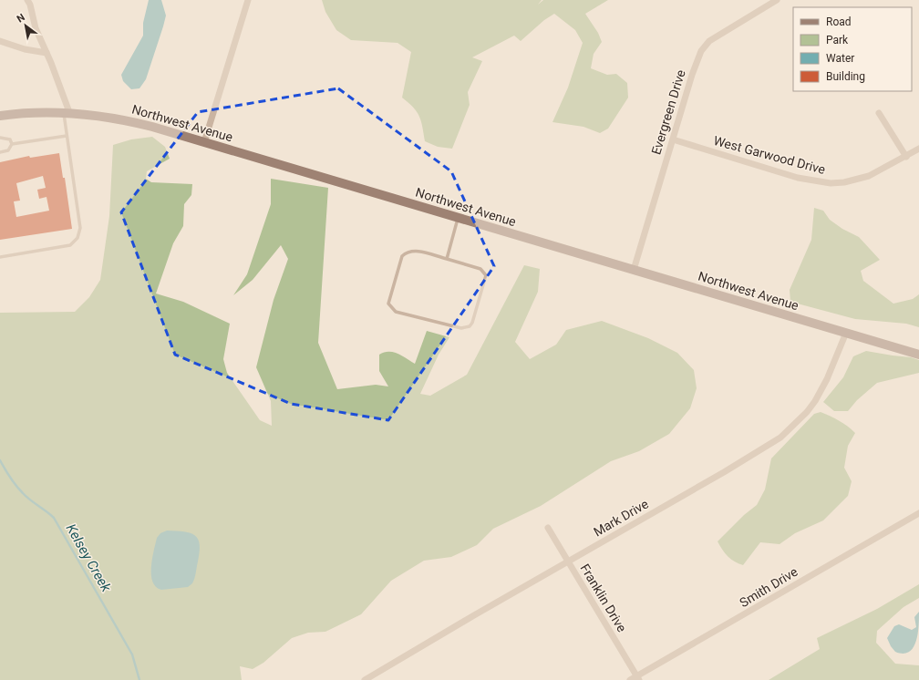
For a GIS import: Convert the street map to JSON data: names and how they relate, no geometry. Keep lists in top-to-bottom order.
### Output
{
  "streets": {
    "street": [
      "Evergreen Drive",
      "Northwest Avenue",
      "West Garwood Drive",
      "Mark Drive",
      "Smith Drive",
      "Franklin Drive"
    ]
  },
  "crossings": [
    ["Evergreen Drive", "Northwest Avenue"],
    ["Evergreen Drive", "West Garwood Drive"],
    ["Northwest Avenue", "Mark Drive"],
    ["Mark Drive", "Franklin Drive"],
    ["Smith Drive", "Franklin Drive"]
  ],
  "water": ["Kelsey Creek"],
  "legend": [
    "Road",
    "Park",
    "Water",
    "Building"
  ],
  "north": "top left"
}
